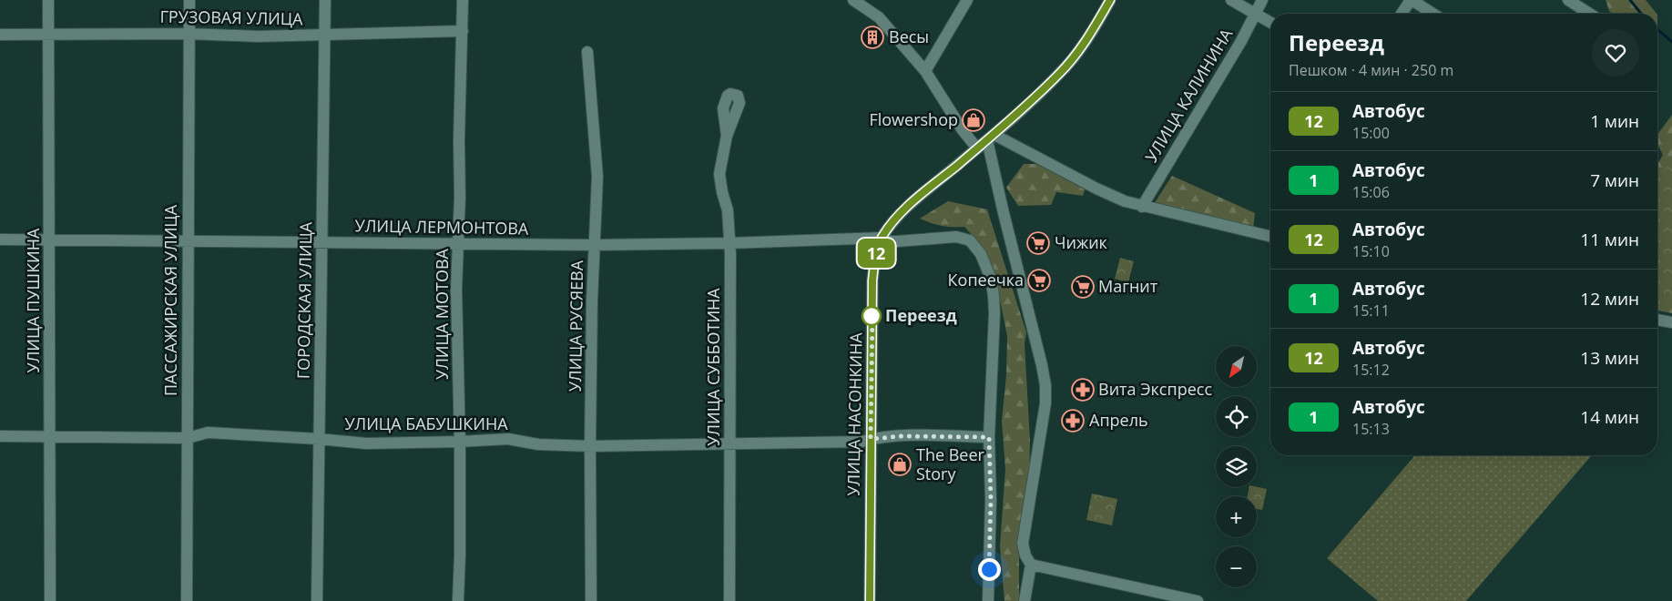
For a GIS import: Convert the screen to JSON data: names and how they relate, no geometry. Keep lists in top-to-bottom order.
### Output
{
  "streets": {
    "street": [
      "ГРУЗОВАЯ УЛИЦА",
      "УЛИЦА КАЛИНИНА",
      "УЛИЦА ЛЕРМОНТОВА",
      "УЛИЦА ПУШКИНА",
      "ПАССАЖИРСКАЯ УЛИЦА",
      "ГОРОДСКАЯ УЛИЦА",
      "УЛИЦА МОТОВА",
      "УЛИЦА РУСЯЕВА",
      "УЛИЦА СУББОТИНА",
      "УЛИЦА НАСОНКИНА",
      "УЛИЦА БАБУШКИНА"
    ]
  },
  "crossings": [
    ["ГРУЗОВАЯ УЛИЦА", "УЛИЦА ПУШКИНА"],
    ["ГРУЗОВАЯ УЛИЦА", "ПАССАЖИРСКАЯ УЛИЦА"],
    ["ГРУЗОВАЯ УЛИЦА", "ГОРОДСКАЯ УЛИЦА"],
    ["ГРУЗОВАЯ УЛИЦА", "УЛИЦА МОТОВА"],
    ["УЛИЦА ЛЕРМОНТОВА", "УЛИЦА ПУШКИНА"],
    ["УЛИЦА ЛЕРМОНТОВА", "ПАССАЖИРСКАЯ УЛИЦА"],
    ["УЛИЦА ЛЕРМОНТОВА", "ГОРОДСКАЯ УЛИЦА"],
    ["УЛИЦА ЛЕРМОНТОВА", "УЛИЦА МОТОВА"],
    ["УЛИЦА ЛЕРМОНТОВА", "УЛИЦА РУСЯЕВА"],
    ["УЛИЦА ЛЕРМОНТОВА", "УЛИЦА СУББОТИНА"],
    ["УЛИЦА ЛЕРМОНТОВА", "УЛИЦА НАСОНКИНА"],
    ["УЛИЦА ЛЕРМОНТОВА", "УЛИЦА БАБУШКИНА"],
    ["УЛИЦА ПУШКИНА", "УЛИЦА БАБУШКИНА"],
    ["ПАССАЖИРСКАЯ УЛИЦА", "УЛИЦА БАБУШКИНА"],
    ["ГОРОДСКАЯ УЛИЦА", "УЛИЦА БАБУШКИНА"],
    ["УЛИЦА МОТОВА", "УЛИЦА БАБУШКИНА"],
    ["УЛИЦА РУСЯЕВА", "УЛИЦА БАБУШКИНА"],
    ["УЛИЦА СУББОТИНА", "УЛИЦА БАБУШКИНА"],
    ["УЛИЦА НАСОНКИНА", "УЛИЦА БАБУШКИНА"]
  ],
  "places": {
    "building": ["Весы"],
    "shop": ["Flowershop", "The Beer Story"],
    "supermarket": ["Чижик", "Копеечка", "Магнит"],
    "other": ["Переезд"],
    "pharmacy": ["Вита Экспресс", "Апрель"]
  },
  "lines": ["bus line 12"],
  "north": "bottom left",
  "page": {
    "on_map": "12",
    "heading": ["Переезд", "Пешком · 4 мин · 250 m"],
    "list": [
      {
        "mark": "12",
        "name": "Автобус",
        "note": "15:00",
        "value": "1 мин"
      },
      {
        "mark": "1",
        "name": "Автобус",
        "note": "15:06",
        "value": "7 мин"
      },
      {
        "mark": "12",
        "name": "Автобус",
        "note": "15:10",
        "value": "11 мин"
      },
      {
        "mark": "1",
        "name": "Автобус",
        "note": "15:11",
        "value": "12 мин"
      },
      {
        "mark": "12",
        "name": "Автобус",
        "note": "15:12",
        "value": "13 мин"
      },
      {
        "mark": "1",
        "name": "Автобус",
        "note": "15:13",
        "value": "14 мин"
      }
    ],
    "map_buttons": ["+", "−"]
  }
}
